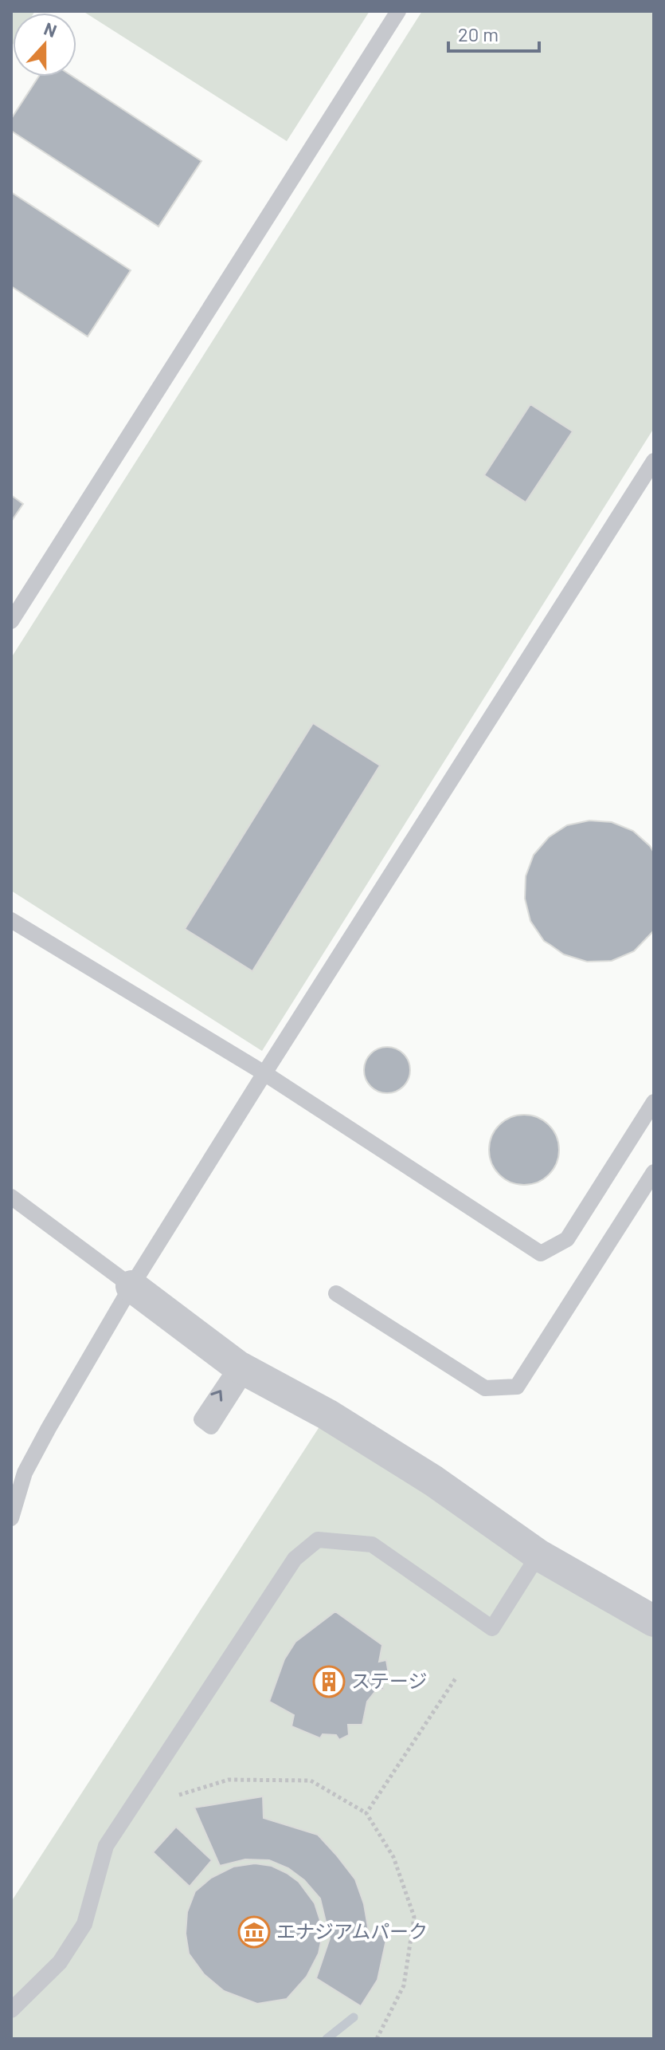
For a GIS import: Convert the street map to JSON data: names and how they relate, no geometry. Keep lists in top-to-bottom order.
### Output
{
  "places": {
    "building": ["ステージ"],
    "museum": ["エナジアムパーク"]
  },
  "scale_bar": "20 m",
  "north": "top"
}
